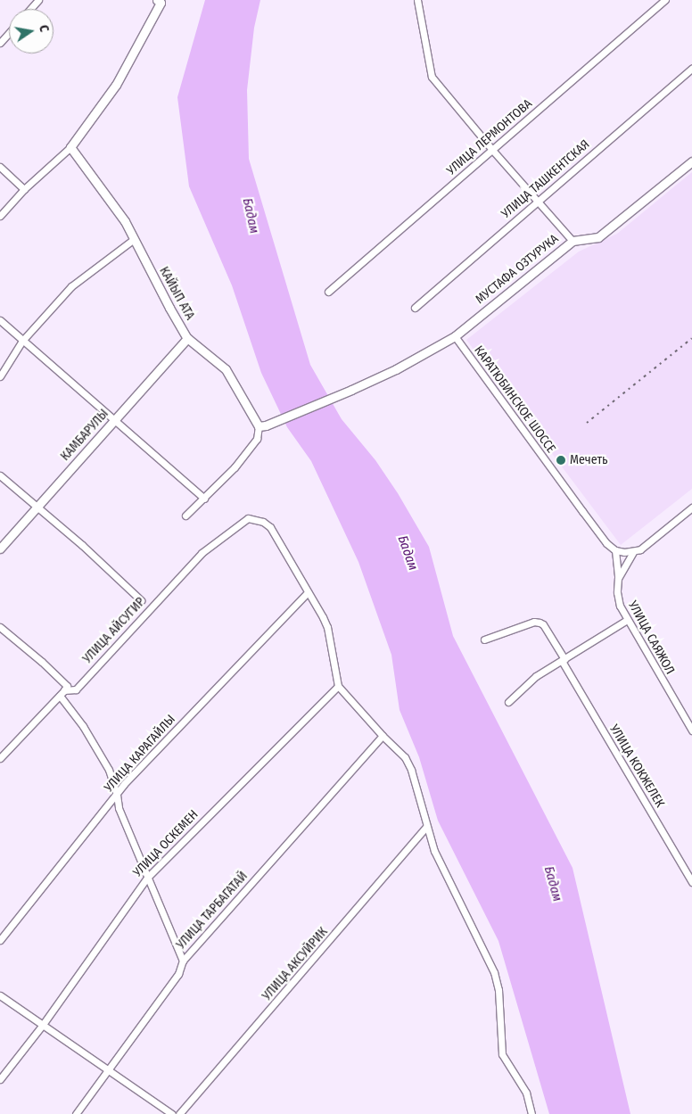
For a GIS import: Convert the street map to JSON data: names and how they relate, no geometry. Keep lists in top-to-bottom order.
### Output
{
  "streets": {
    "street": [
      "УЛИЦА ЛЕРМОНТОВА",
      "УЛИЦА ТАШКЕНТСКАЯ",
      "МУСТАФА ОЗТУРУКА",
      "КАЙЫП АТА",
      "КАРАТЮБИНСКОЕ ШОССЕ",
      "КАМБАРУЛЫ",
      "УЛИЦА АЙСУГИР",
      "УЛИЦА САЯЖОЛ",
      "УЛИЦА КАРАГАЙЛЫ",
      "УЛИЦА КОКЖЕЛЕК",
      "УЛИЦА ОСКЕМЕН",
      "УЛИЦА ТАРБАГАТАЙ",
      "УЛИЦА АКСУЙРИК"
    ]
  },
  "crossings": [
    ["МУСТАФА ОЗТУРУКА", "КАЙЫП АТА"],
    ["МУСТАФА ОЗТУРУКА", "КАРАТЮБИНСКОЕ ШОССЕ"],
    ["КАЙЫП АТА", "КАМБАРУЛЫ"],
    ["КАРАТЮБИНСКОЕ ШОССЕ", "УЛИЦА САЯЖОЛ"],
    ["УЛИЦА АЙСУГИР", "УЛИЦА КАРАГАЙЛЫ"]
  ],
  "water": ["Бадам"],
  "places": ["Мечеть"],
  "north": "right"
}
